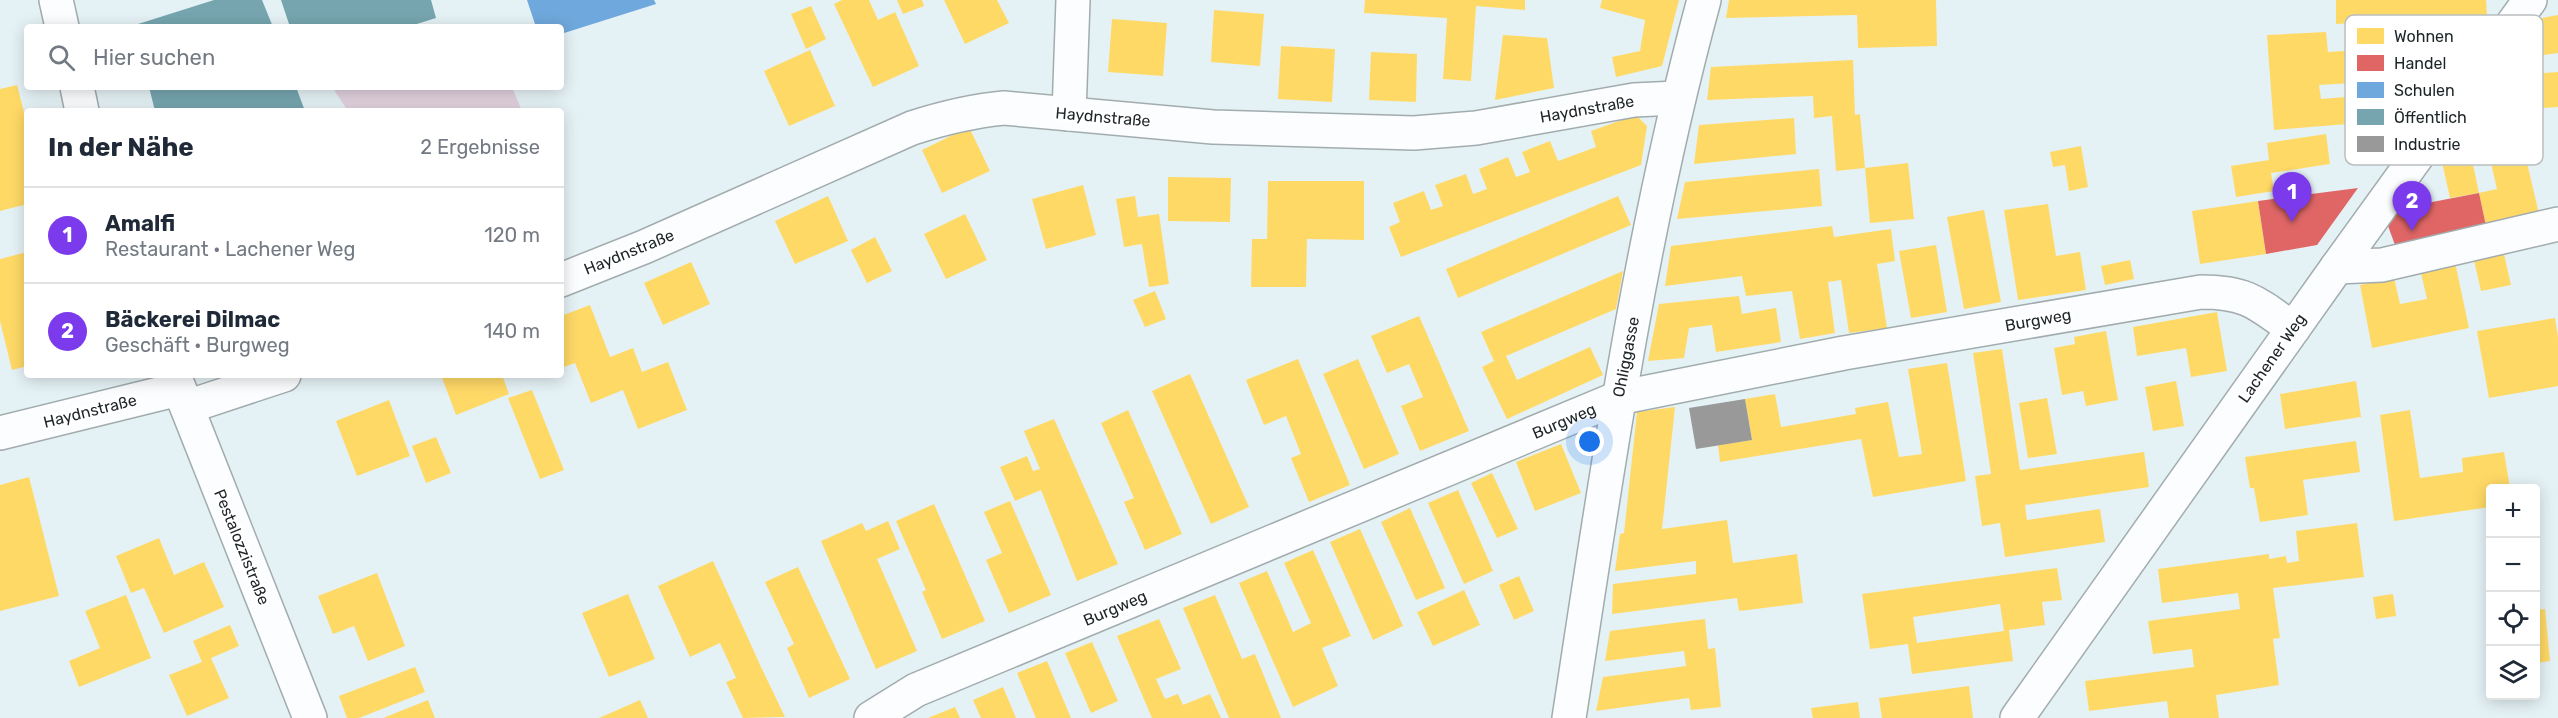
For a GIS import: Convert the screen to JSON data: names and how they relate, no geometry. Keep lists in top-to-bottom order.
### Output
{
  "streets": {
    "street": [
      "Haydnstraße",
      "Burgweg",
      "Ohliggasse",
      "Lachener Weg",
      "Pestalozzistraße"
    ]
  },
  "crossings": [
    ["Haydnstraße", "Ohliggasse"],
    ["Haydnstraße", "Pestalozzistraße"],
    ["Burgweg", "Ohliggasse"],
    ["Burgweg", "Lachener Weg"]
  ],
  "legend": [
    "Wohnen",
    "Handel",
    "Schulen",
    "Öffentlich",
    "Industrie"
  ],
  "page": {
    "search": "Hier suchen",
    "heading": ["In der Nähe", "2 Ergebnisse"],
    "pins": ["1", "2"],
    "list": [
      {
        "mark": "1",
        "name": "Amalfi",
        "note": "Restaurant · Lachener Weg",
        "value": "120 m"
      },
      {
        "mark": "2",
        "name": "Bäckerei Dilmac",
        "note": "Geschäft · Burgweg",
        "value": "140 m"
      }
    ],
    "map_buttons": ["+", "−"]
  }
}
